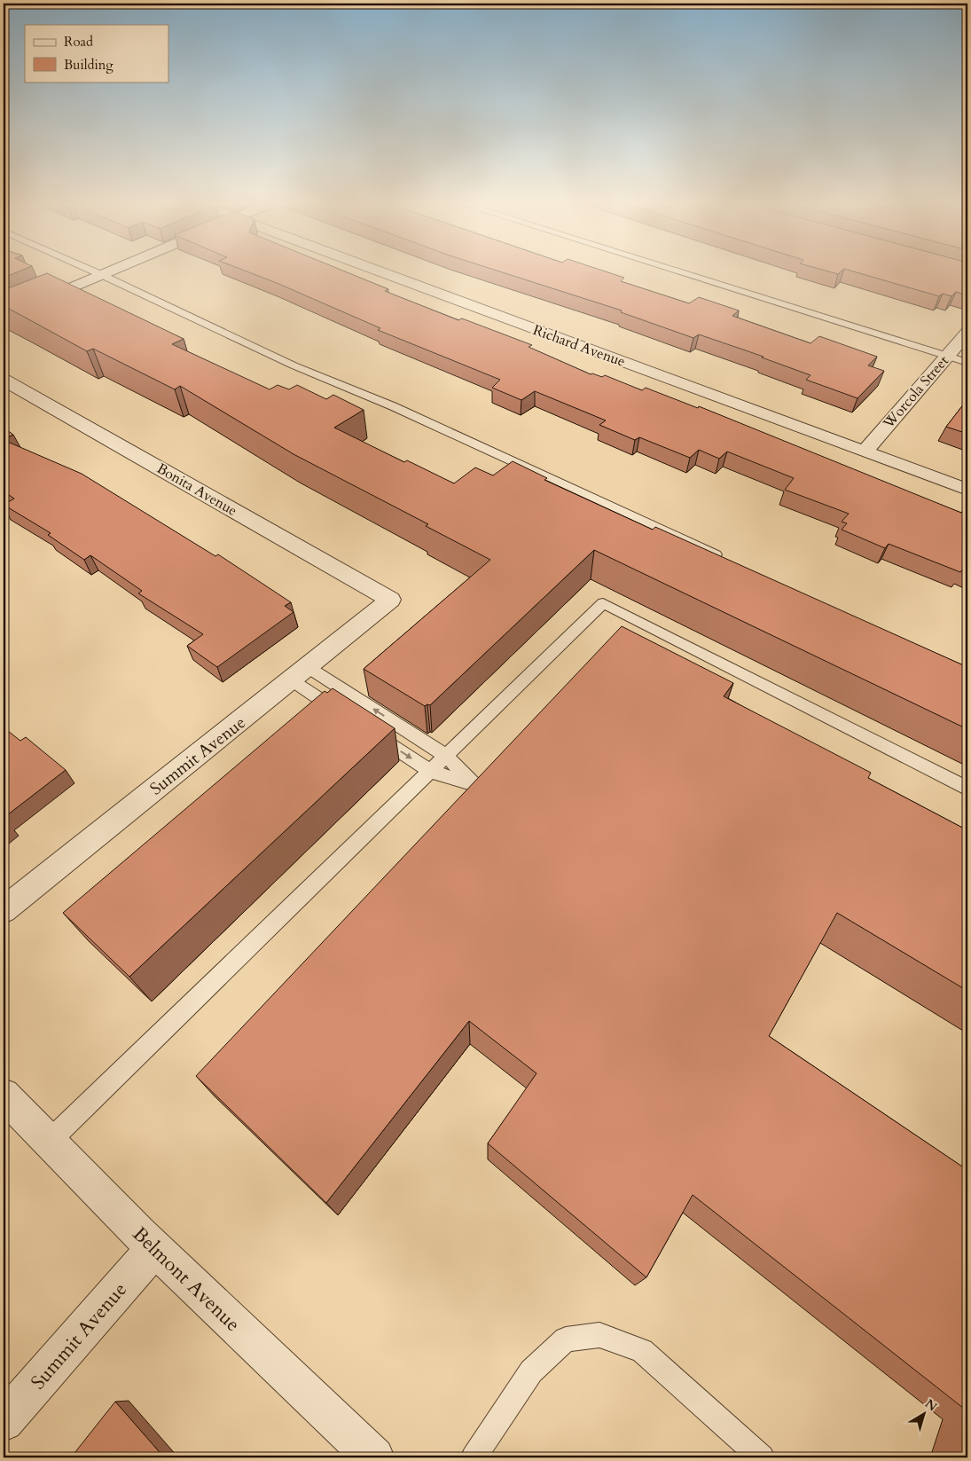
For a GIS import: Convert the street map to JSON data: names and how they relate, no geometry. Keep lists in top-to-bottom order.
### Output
{
  "streets": {
    "street": [
      "Richard Avenue",
      "Worcola Street",
      "Bonita Avenue",
      "Summit Avenue",
      "Belmont Avenue"
    ]
  },
  "crossings": [
    ["Richard Avenue", "Worcola Street"],
    ["Bonita Avenue", "Summit Avenue"],
    ["Summit Avenue", "Belmont Avenue"]
  ],
  "legend": ["Road", "Building"],
  "north": "top right"
}
